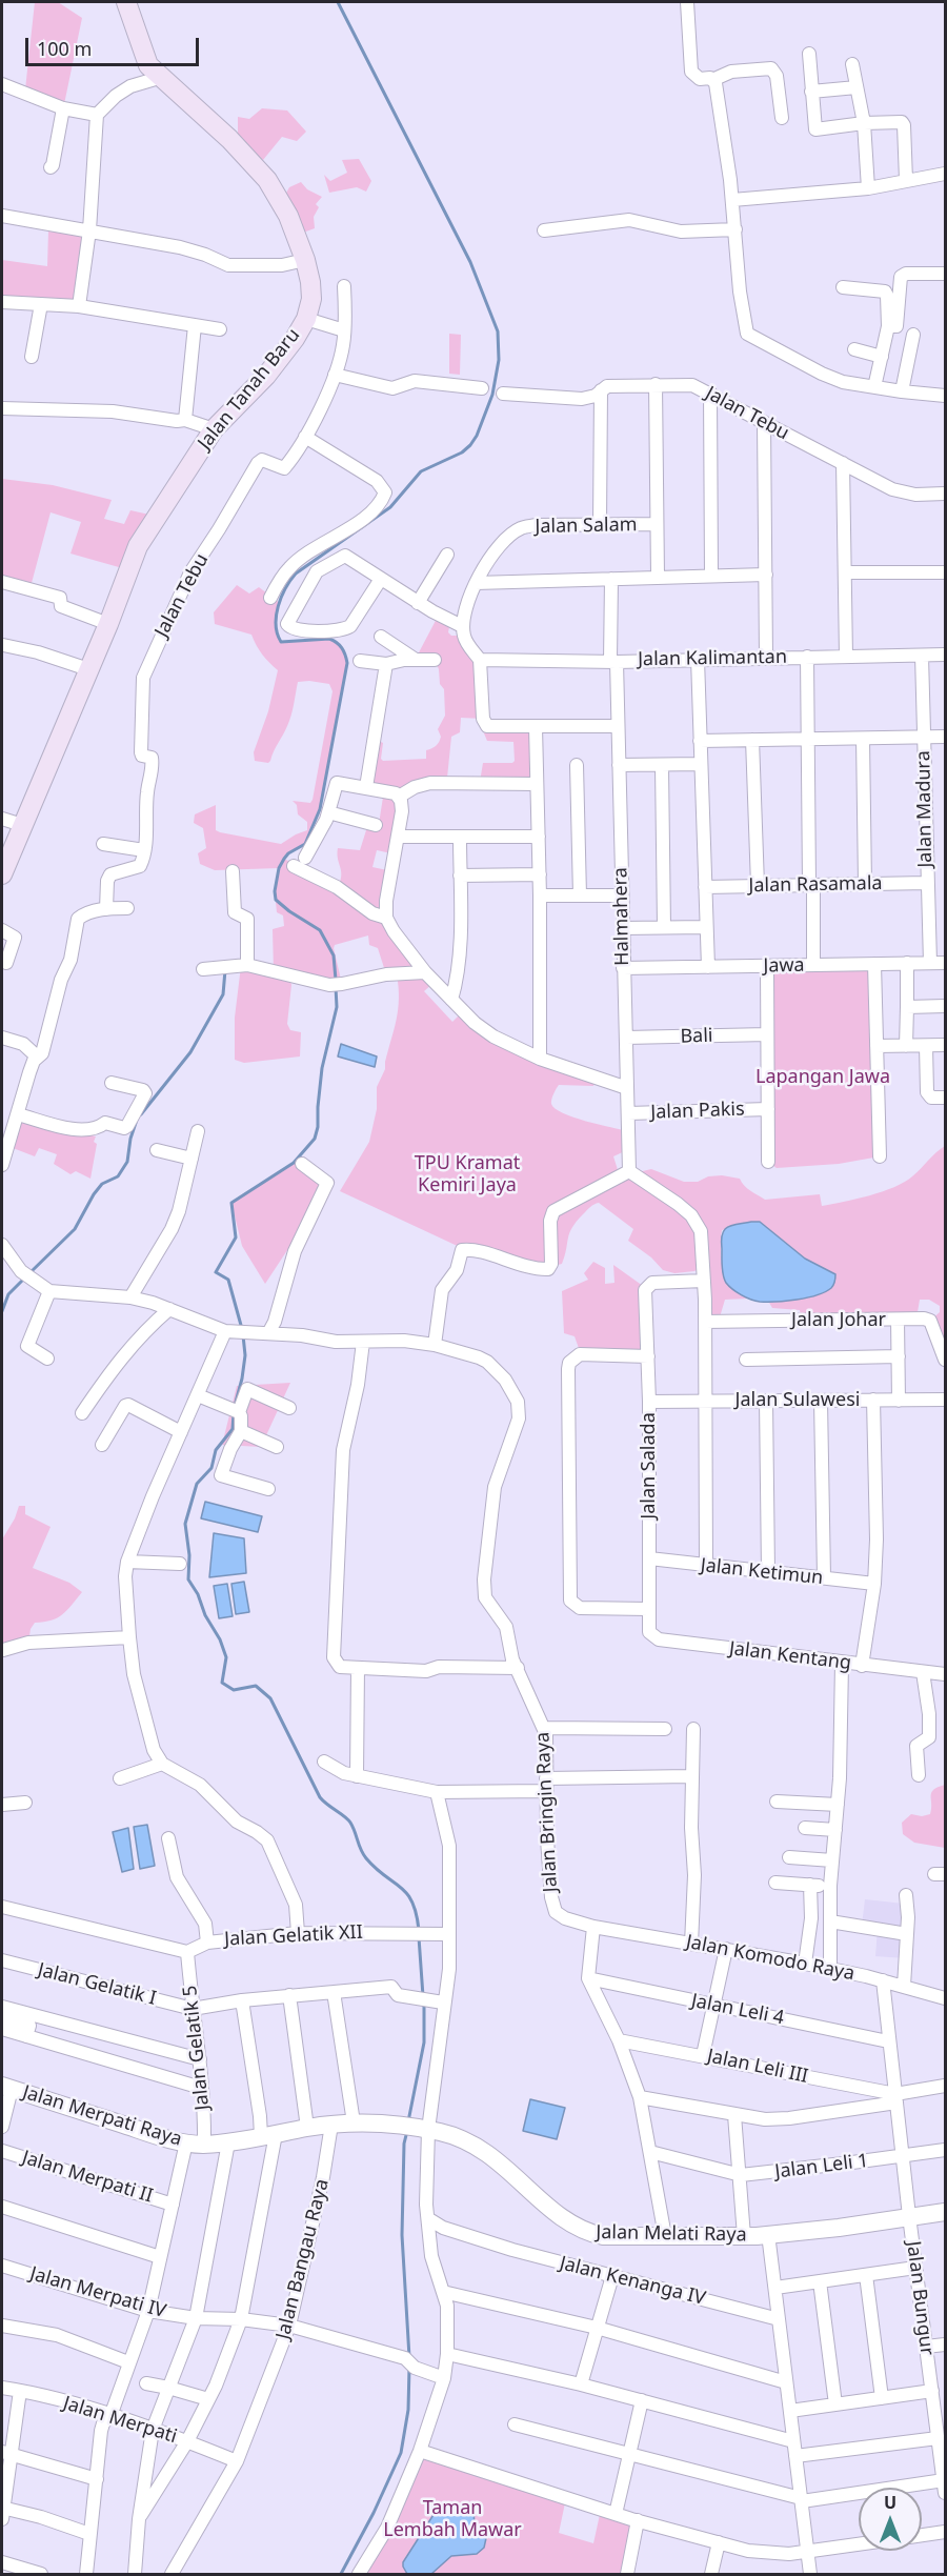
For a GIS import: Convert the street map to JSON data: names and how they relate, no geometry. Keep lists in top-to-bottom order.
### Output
{
  "streets": {
    "main road": ["Jalan Tanah Baru"],
    "street": [
      "Jalan Tebu",
      "Jalan Salam",
      "Jalan Kalimantan",
      "Jalan Madura",
      "Jalan Rasamala",
      "Halmahera",
      "Jawa",
      "Bali",
      "Jalan Pakis",
      "Jalan Johar",
      "Jalan Sulawesi",
      "Jalan Salada",
      "Jalan Ketimun",
      "Jalan Kentang",
      "Jalan Bringin Raya",
      "Jalan Gelatik XII",
      "Jalan Komodo Raya",
      "Jalan Gelatik I",
      "Jalan Leli 4",
      "Jalan Gelatik 5",
      "Jalan Leli III",
      "Jalan Merpati Raya",
      "Jalan Leli 1",
      "Jalan Merpati II",
      "Jalan Melati Raya",
      "Jalan Bangau Raya",
      "Jalan Kenanga IV",
      "Jalan Merpati IV",
      "Jalan Bungur",
      "Jalan Merpati"
    ]
  },
  "crossings": [
    ["Jalan Kalimantan", "Jalan Madura"],
    ["Jalan Kalimantan", "Halmahera"],
    ["Jalan Madura", "Jalan Rasamala"],
    ["Jalan Madura", "Jawa"],
    ["Halmahera", "Jawa"],
    ["Halmahera", "Bali"],
    ["Halmahera", "Jalan Pakis"],
    ["Jalan Sulawesi", "Jalan Salada"],
    ["Jalan Salada", "Jalan Ketimun"],
    ["Jalan Salada", "Jalan Kentang"],
    ["Jalan Bringin Raya", "Jalan Komodo Raya"],
    ["Jalan Gelatik XII", "Jalan Gelatik 5"],
    ["Jalan Komodo Raya", "Jalan Bungur"],
    ["Jalan Gelatik I", "Jalan Gelatik 5"],
    ["Jalan Leli 4", "Jalan Bungur"],
    ["Jalan Gelatik 5", "Jalan Merpati Raya"],
    ["Jalan Leli III", "Jalan Bungur"],
    ["Jalan Merpati Raya", "Jalan Melati Raya"],
    ["Jalan Merpati Raya", "Jalan Bangau Raya"],
    ["Jalan Leli 1", "Jalan Bungur"],
    ["Jalan Melati Raya", "Jalan Bungur"],
    ["Jalan Bangau Raya", "Jalan Merpati IV"],
    ["Jalan Bangau Raya", "Jalan Merpati"]
  ],
  "parks": ["Lapangan Jawa", "TPU Kramat Kemiri Jaya", "Taman Lembah Mawar"],
  "scale_bar": "100 m",
  "north": "top"
}
